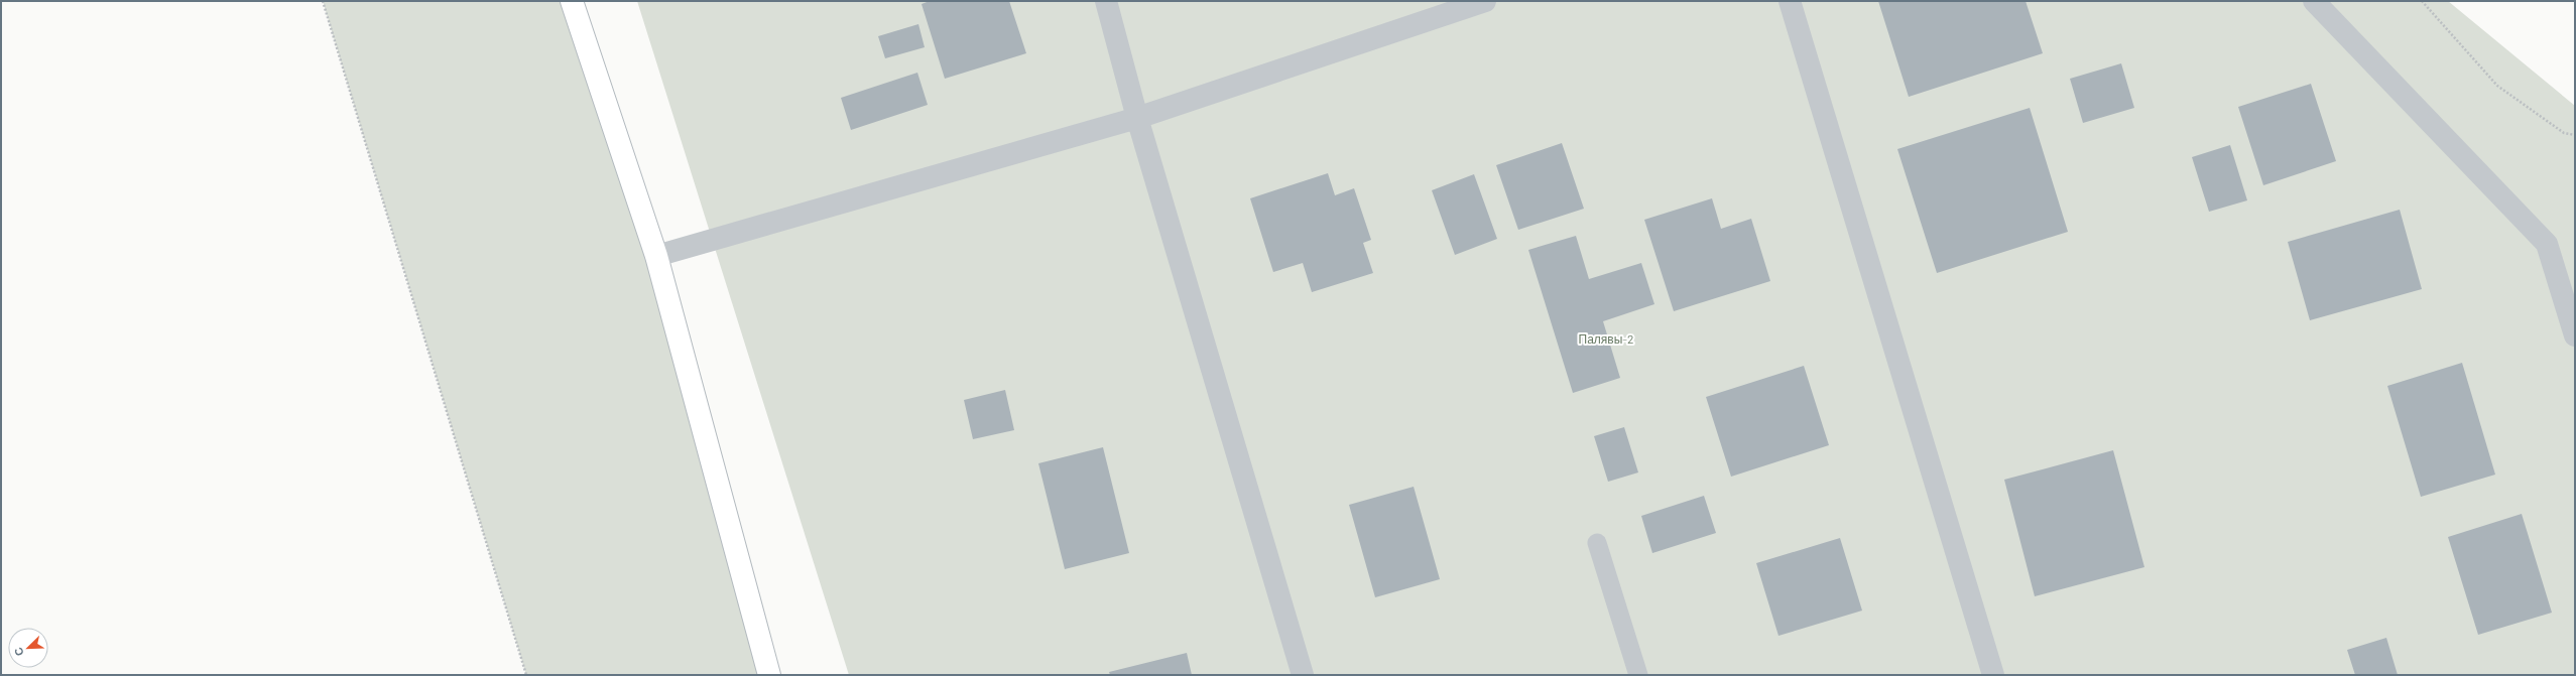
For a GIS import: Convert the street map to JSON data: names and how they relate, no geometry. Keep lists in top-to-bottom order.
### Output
{
  "parks": ["Палявы-2"],
  "north": "bottom left"
}
